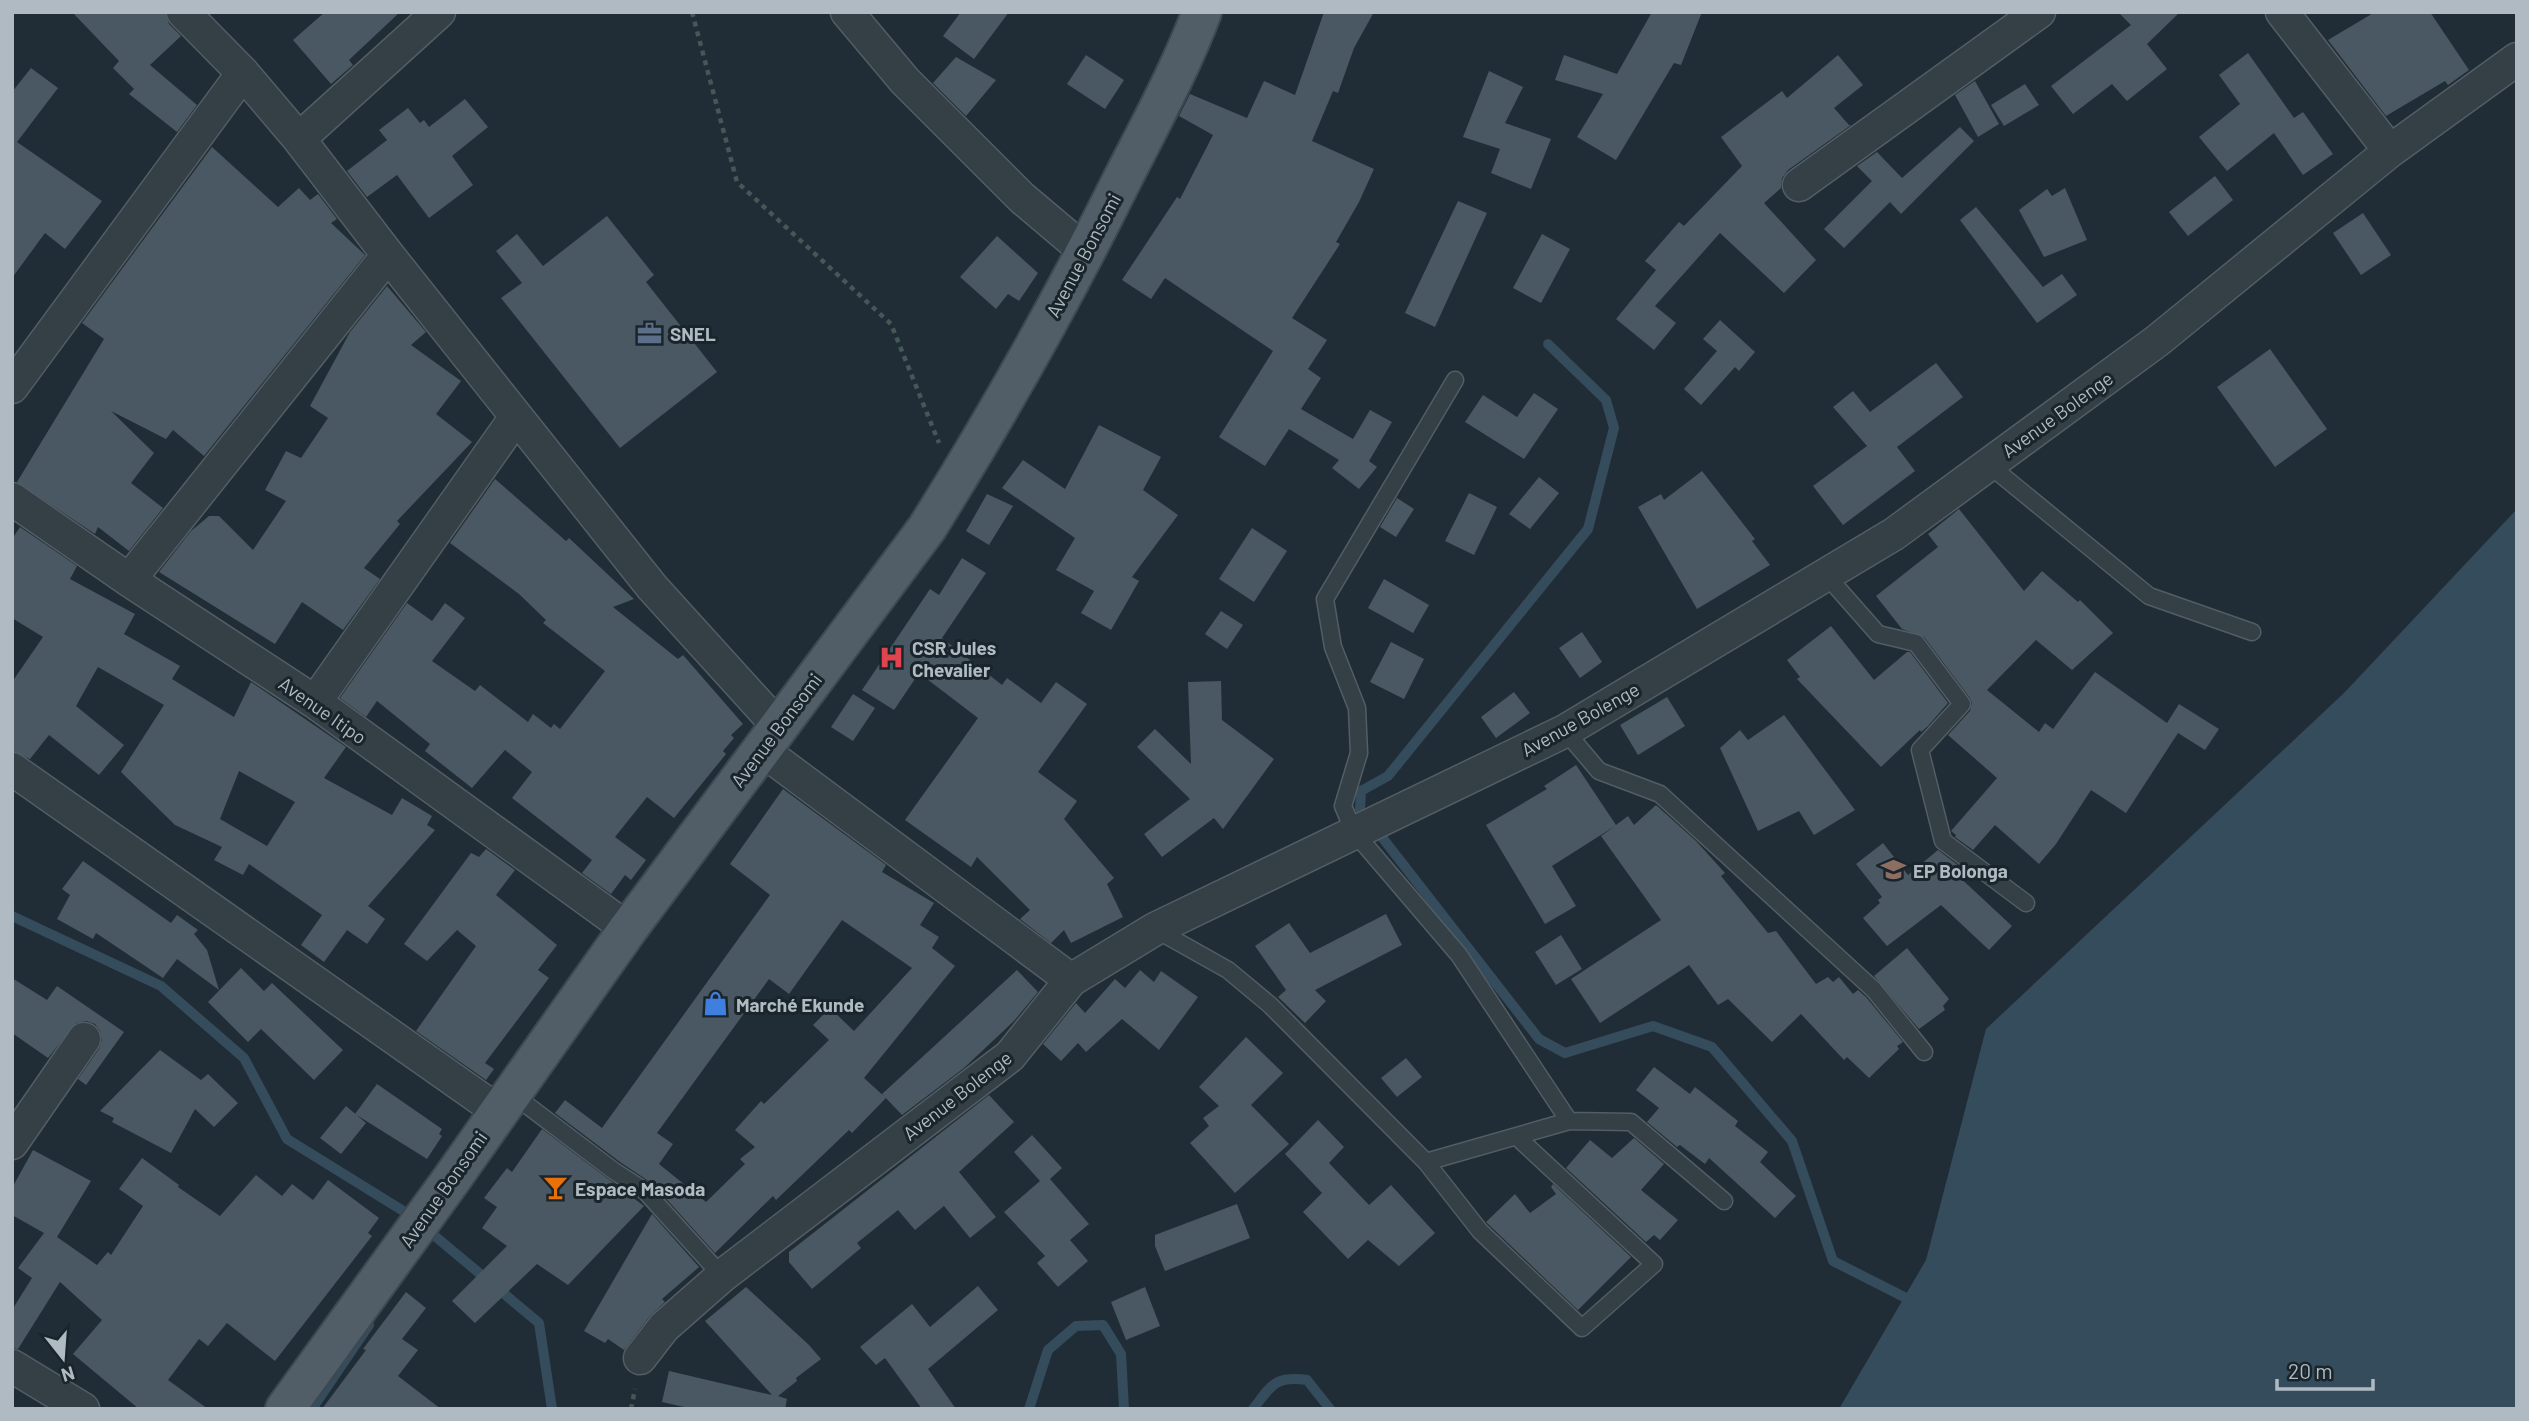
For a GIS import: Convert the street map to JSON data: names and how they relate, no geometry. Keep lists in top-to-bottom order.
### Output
{
  "streets": {
    "main road": ["Avenue Bonsomi"],
    "street": ["Avenue Bolenge", "Avenue Itipo"]
  },
  "crossings": [
    ["Avenue Bonsomi", "Avenue Itipo"]
  ],
  "places": {
    "office": ["SNEL"],
    "hospital": ["CSR Jules Chevalier"],
    "school or university": ["EP Bolonga"],
    "shop": ["Marché Ekunde"],
    "bar": ["Espace Masoda"]
  },
  "scale_bar": "20 m",
  "north": "bottom"
}
